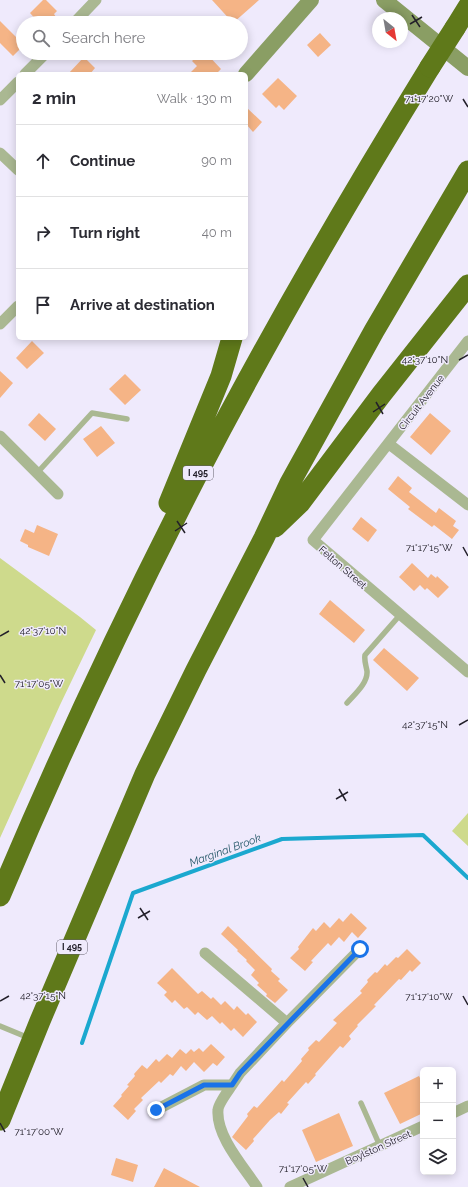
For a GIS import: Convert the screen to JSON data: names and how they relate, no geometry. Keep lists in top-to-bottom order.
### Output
{
  "streets": {
    "highway": ["I 495"],
    "street": ["Circuit Avenue", "Felton Street", "Boylston Street"]
  },
  "crossings": [
    ["Circuit Avenue", "Felton Street"]
  ],
  "water": ["Marginal Brook"],
  "north": "bottom right",
  "page": {
    "search": "Search here",
    "heading": ["2 min", "Walk · 130 m"],
    "list": [
      ["Continue", "90 m"],
      ["Turn right", "40 m"],
      "Arrive at destination"
    ],
    "map_buttons": ["+", "−"]
  },
  "coordinates": [
    "71°17'20\"W",
    "42°37'10\"N",
    "71°17'15\"W",
    "71°17'05\"W",
    "42°37'15\"N",
    "71°17'10\"W",
    "71°17'00\"W"
  ]
}
